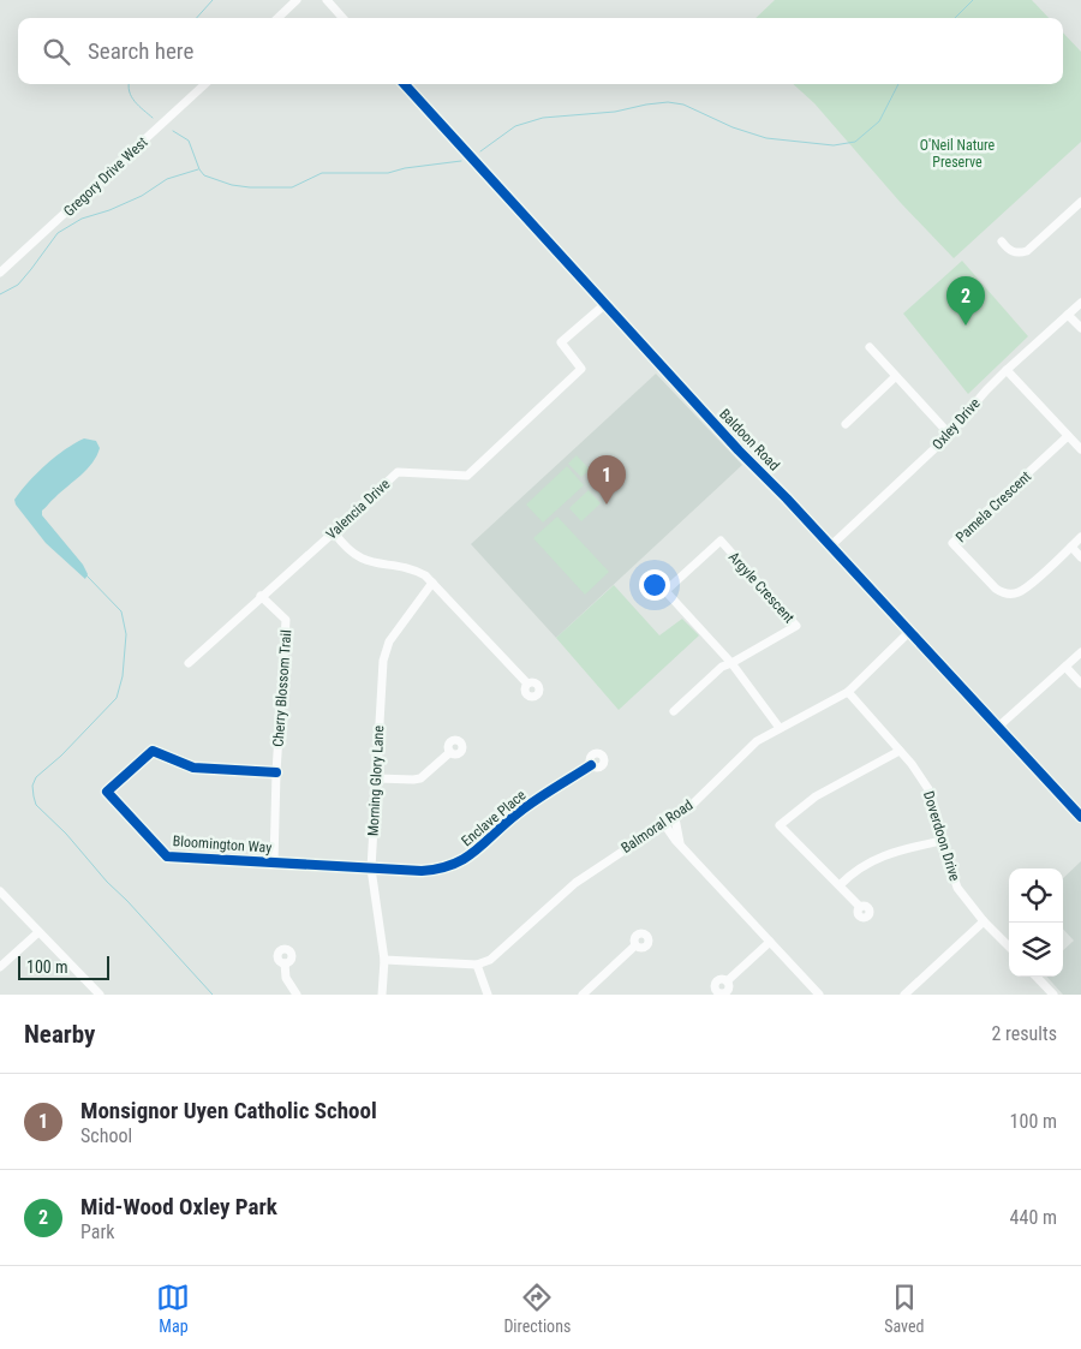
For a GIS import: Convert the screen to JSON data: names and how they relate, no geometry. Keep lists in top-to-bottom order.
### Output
{
  "streets": {
    "street": [
      "Gregory Drive West",
      "Oxley Drive",
      "Baldoon Road",
      "Pamela Crescent",
      "Valencia Drive",
      "Argyle Crescent",
      "Cherry Blossom Trail",
      "Morning Glory Lane",
      "Enclave Place",
      "Balmoral Road",
      "Doverdoon Drive",
      "Bloomington Way"
    ]
  },
  "crossings": [
    ["Oxley Drive", "Baldoon Road"],
    ["Baldoon Road", "Valencia Drive"],
    ["Baldoon Road", "Balmoral Road"],
    ["Valencia Drive", "Cherry Blossom Trail"],
    ["Argyle Crescent", "Balmoral Road"],
    ["Cherry Blossom Trail", "Bloomington Way"],
    ["Morning Glory Lane", "Enclave Place"],
    ["Morning Glory Lane", "Bloomington Way"],
    ["Enclave Place", "Bloomington Way"],
    ["Balmoral Road", "Doverdoon Drive"]
  ],
  "parks": ["O'Neil Nature Preserve"],
  "scale_bar": "100 m",
  "page": {
    "search": "Search here",
    "pins": ["2", "1"],
    "scale": "100 m",
    "heading": ["Nearby", "2 results"],
    "list": [
      {
        "mark": "1",
        "name": "Monsignor Uyen Catholic School",
        "note": "School",
        "value": "100 m"
      },
      {
        "mark": "2",
        "name": "Mid-Wood Oxley Park",
        "note": "Park",
        "value": "440 m"
      }
    ],
    "nav": ["Map", "Directions", "Saved"]
  }
}
